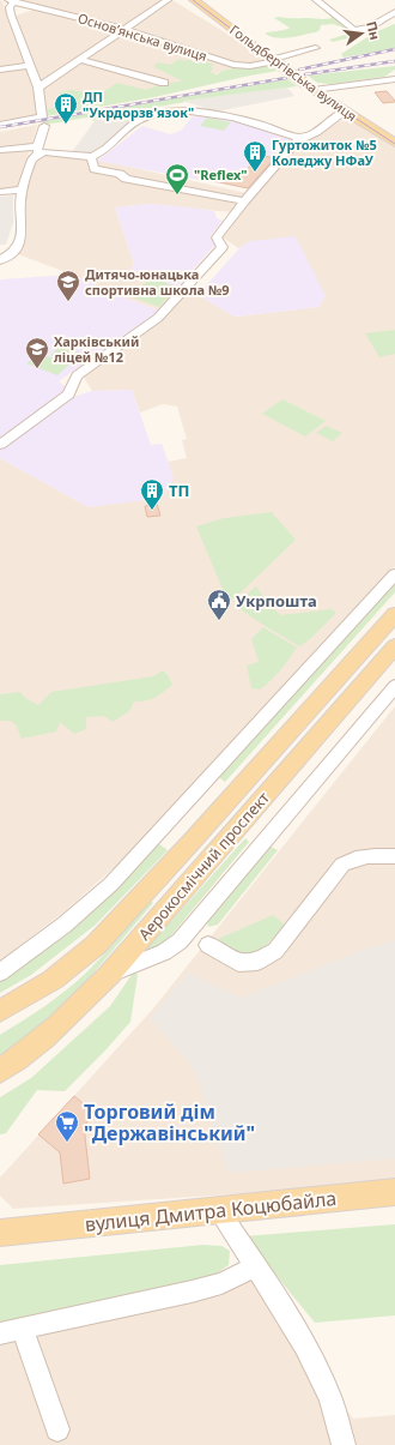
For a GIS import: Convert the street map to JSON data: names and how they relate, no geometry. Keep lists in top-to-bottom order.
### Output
{
  "streets": {
    "main road": ["Гольдбергівська вулиця", "Аерокосмічний проспект", "вулиця Дмитра Коцюбайла"],
    "street": ["Основ’янська вулиця"]
  },
  "crossings": [
    ["Основ’янська вулиця", "Гольдбергівська вулиця"]
  ],
  "places": {
    "building": ["ДП \"Укрдорзв'язок\"", "Гуртожиток №5 Коледжу НФаУ", "ТП"],
    "sports": ["\"Reflex\""],
    "school or university": ["Дитячо-юнацька спортивна школа №9", "Харківський ліцей №12"],
    "public building": ["Укрпошта"],
    "supermarket": ["Торговий дім \"Державінський\""]
  },
  "north": "right"
}
